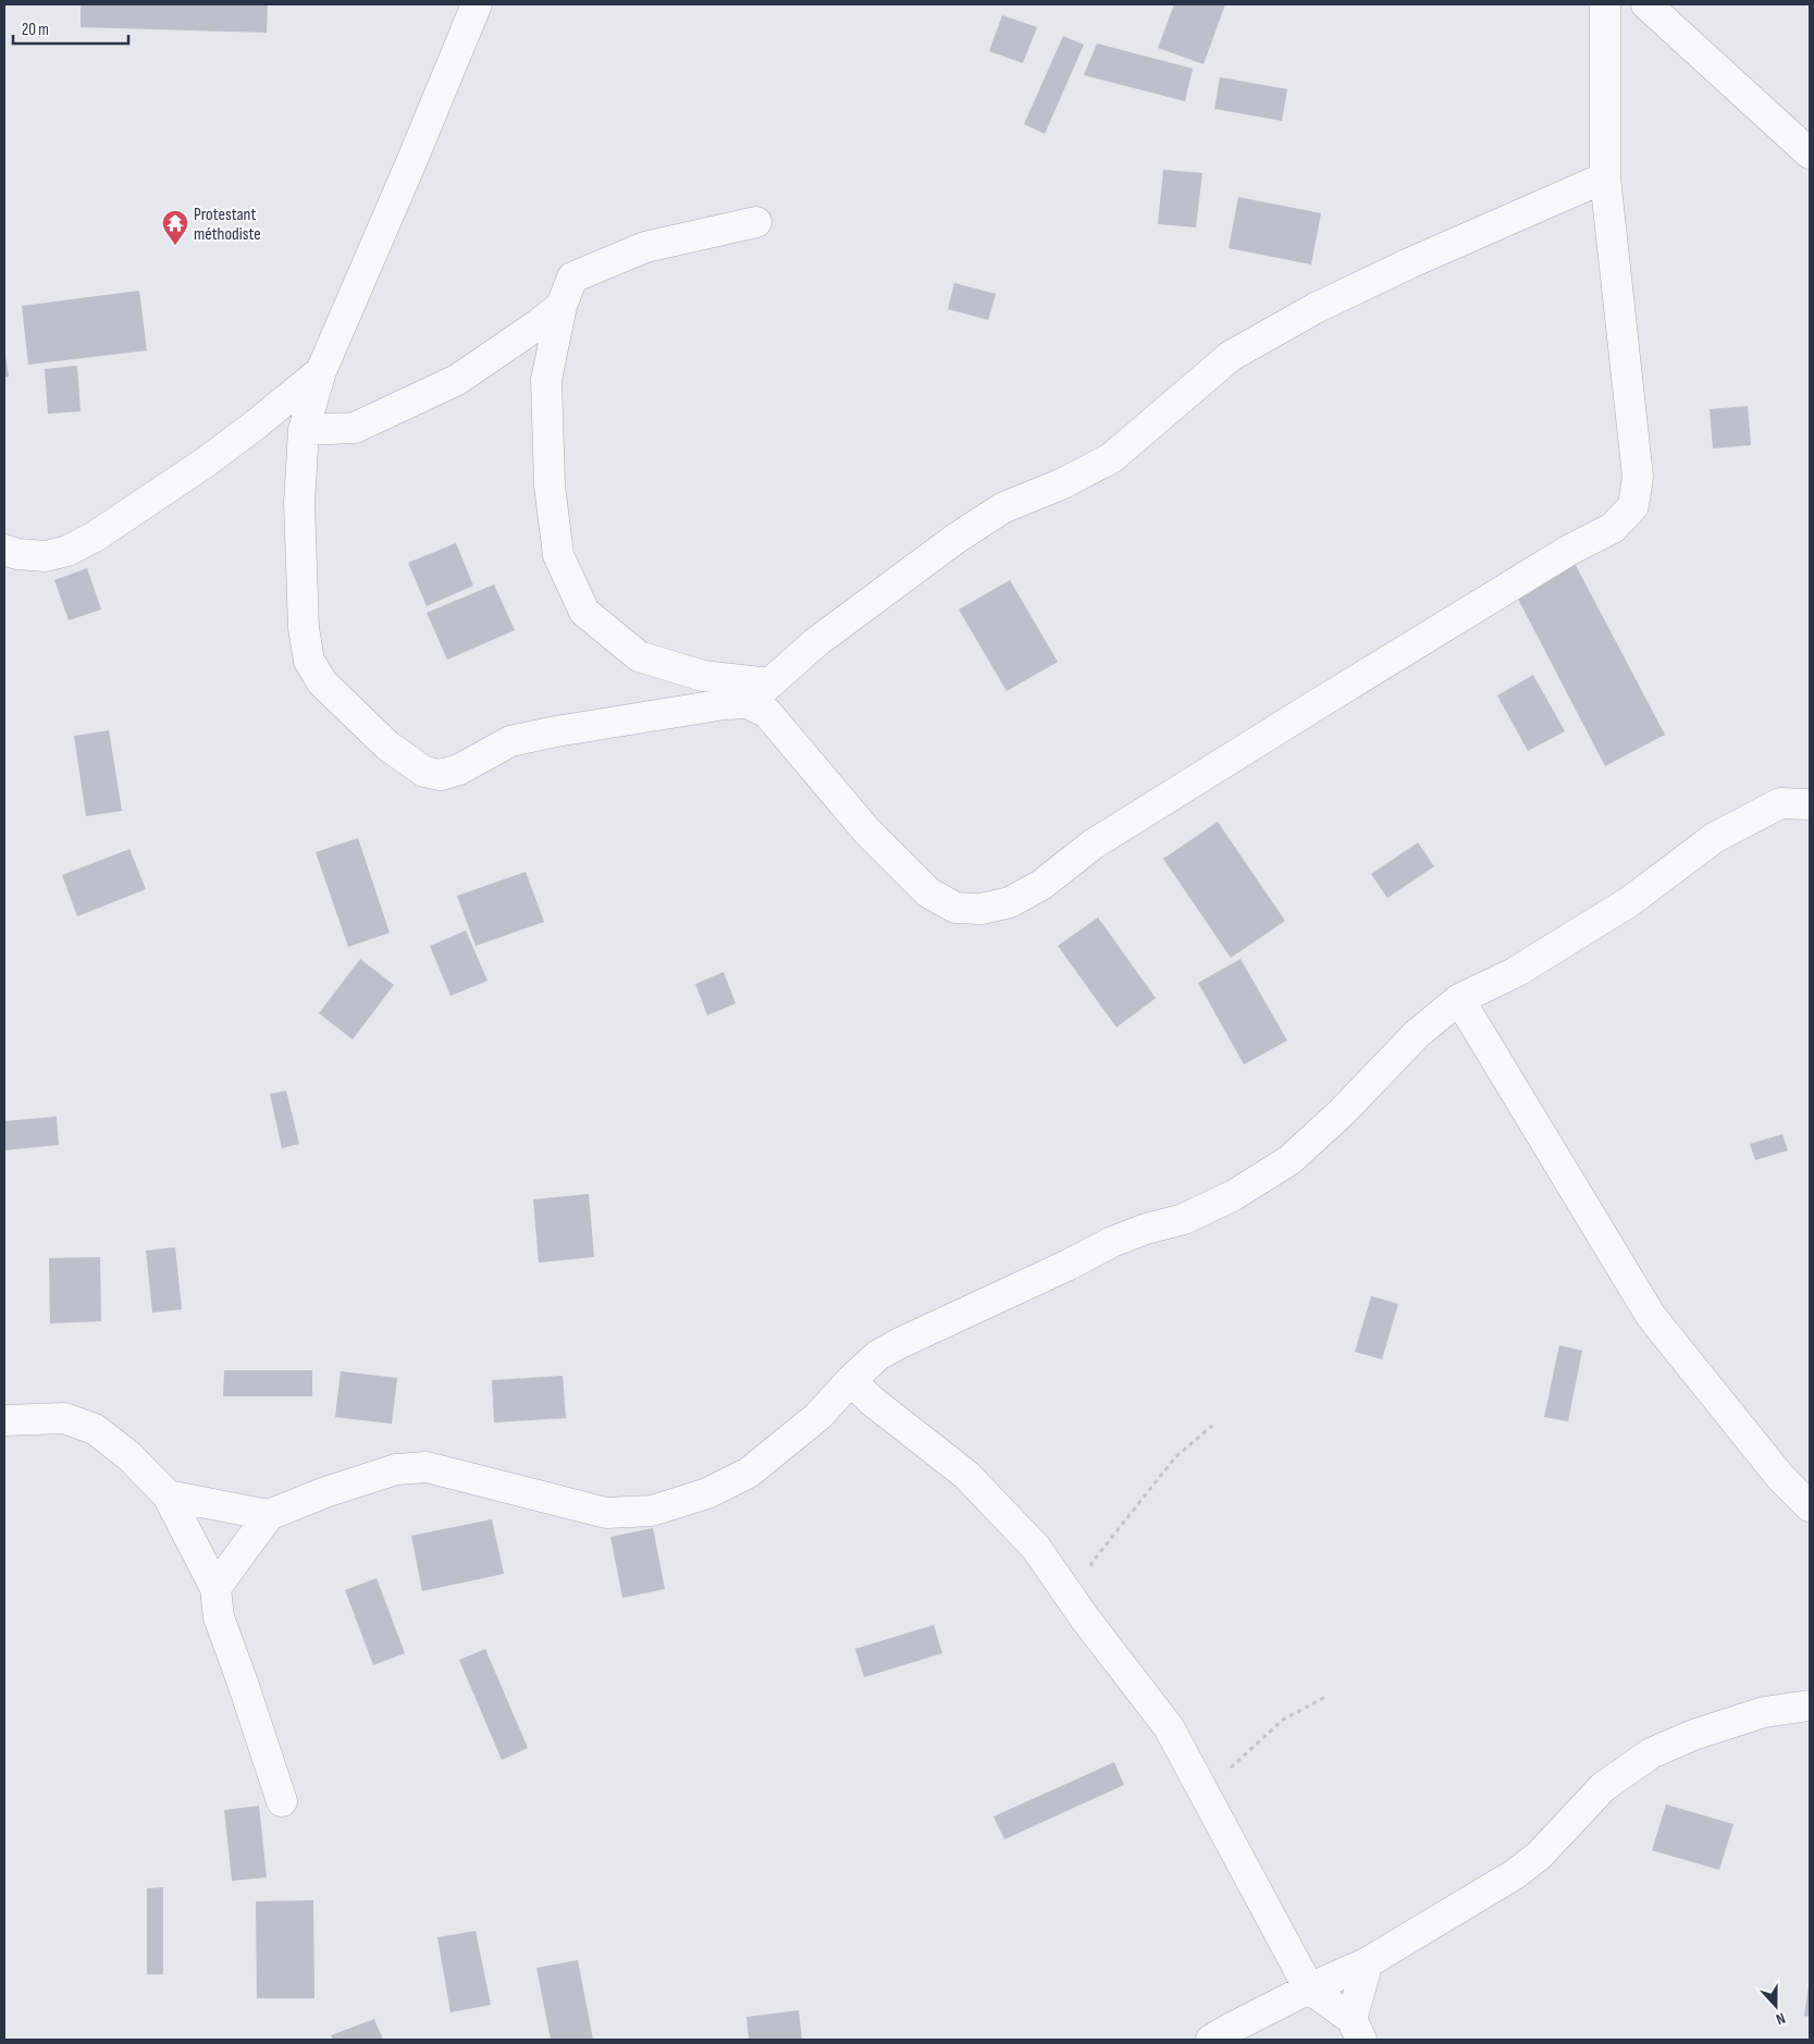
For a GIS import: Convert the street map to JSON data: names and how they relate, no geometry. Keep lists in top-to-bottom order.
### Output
{
  "places": {
    "temple": ["Protestant méthodiste"]
  },
  "scale_bar": "20 m",
  "north": "bottom"
}
